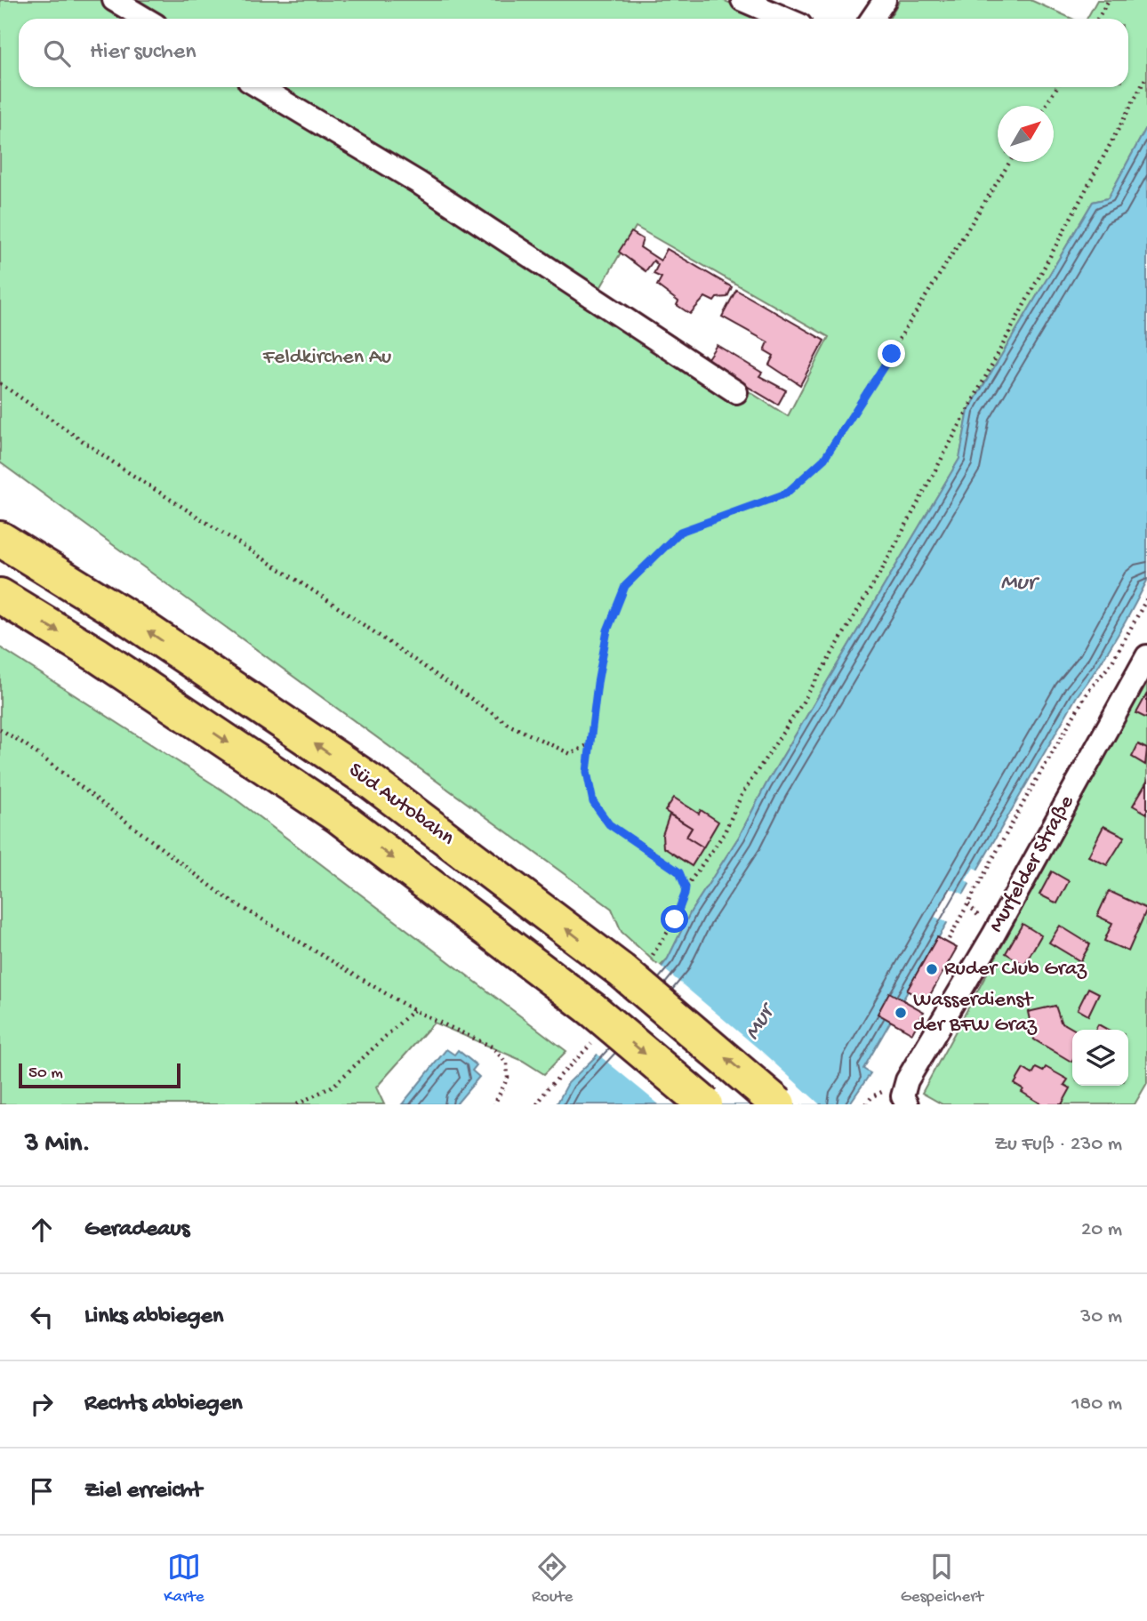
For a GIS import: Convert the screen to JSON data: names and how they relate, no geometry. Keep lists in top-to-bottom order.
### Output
{
  "streets": {
    "highway": ["Süd Autobahn"],
    "street": ["Murfelder Straße"]
  },
  "water": ["Mur"],
  "parks": ["Feldkirchen Au"],
  "places": ["Ruder Club Graz", "Wasserdienst der BFW Graz"],
  "scale_bar": "50 m",
  "north": "top right",
  "page": {
    "search": "Hier suchen",
    "scale": "50 m",
    "heading": ["3 Min.", "Zu Fuß · 230 m"],
    "list": [
      ["Geradeaus", "20 m"],
      ["Links abbiegen", "30 m"],
      ["Rechts abbiegen", "180 m"],
      "Ziel erreicht"
    ],
    "nav": ["Karte", "Route", "Gespeichert"]
  }
}
